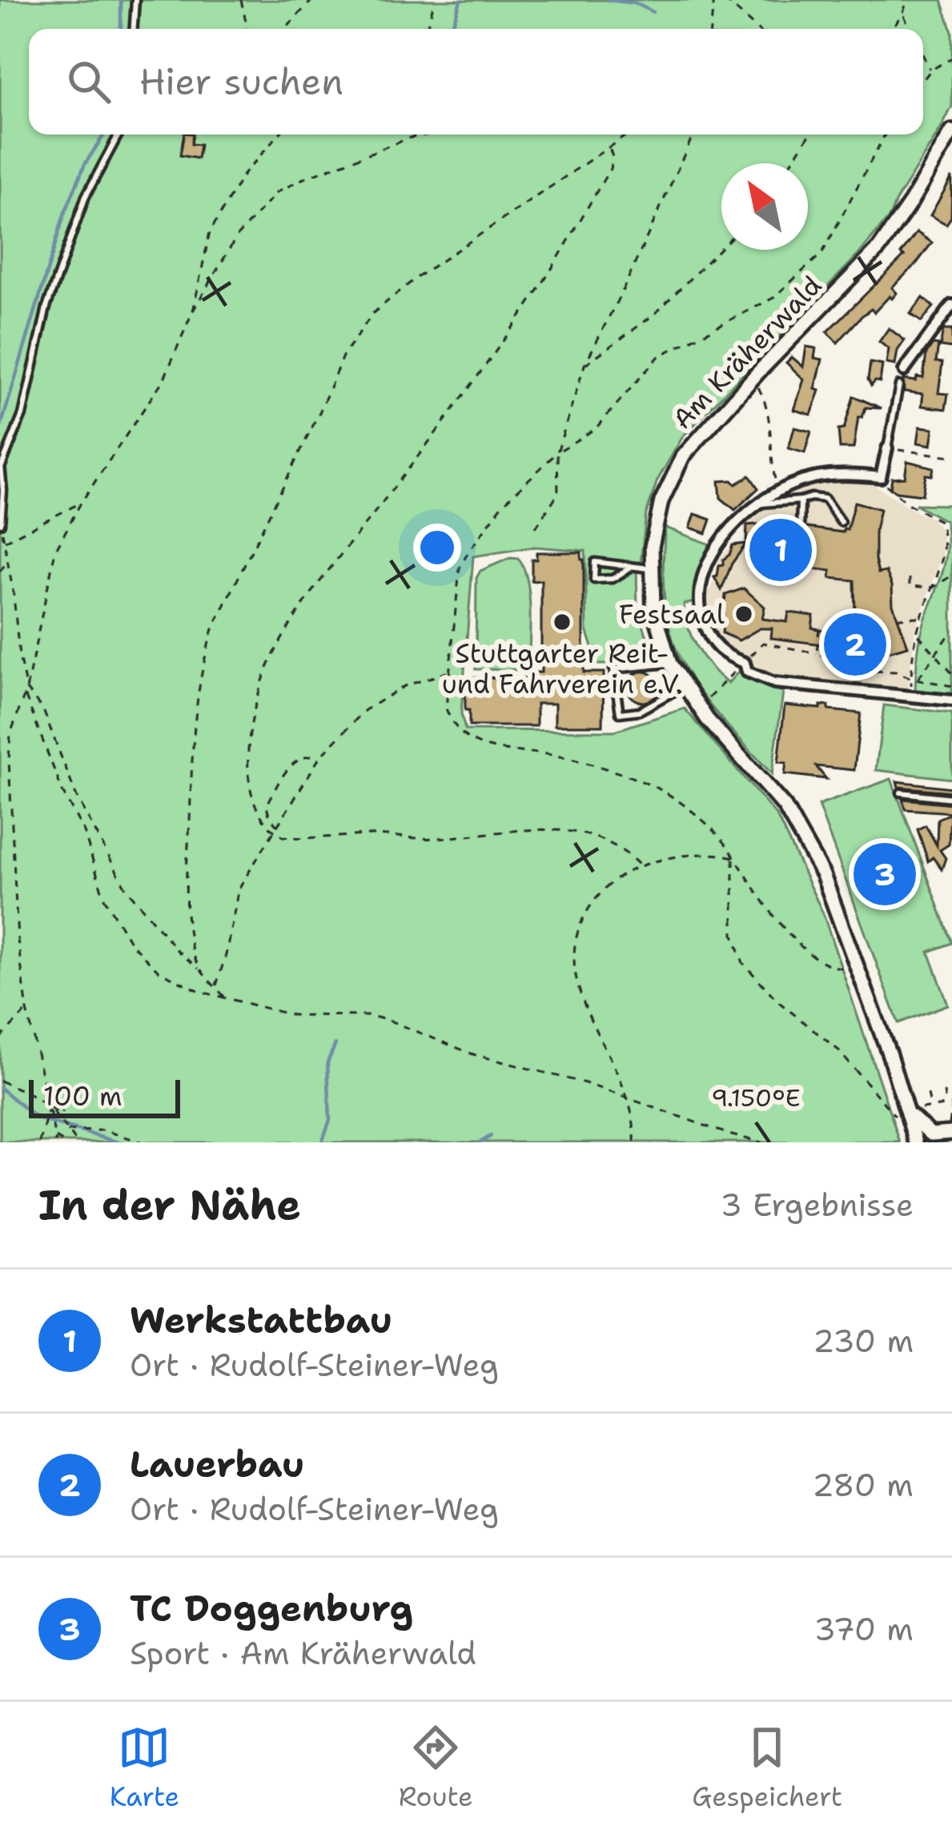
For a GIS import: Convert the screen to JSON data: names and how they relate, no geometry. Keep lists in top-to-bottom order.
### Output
{
  "streets": {
    "main road": ["Am Kräherwald"]
  },
  "places": ["Festsaal", "Stuttgarter Reit- und Fahrverein e.V."],
  "scale_bar": "100 m",
  "north": "top left",
  "page": {
    "search": "Hier suchen",
    "pins": ["1", "2", "3"],
    "scale": "100 m",
    "heading": ["In der Nähe", "3 Ergebnisse"],
    "list": [
      {
        "mark": "1",
        "name": "Werkstattbau",
        "note": "Ort · Rudolf-Steiner-Weg",
        "value": "230 m"
      },
      {
        "mark": "2",
        "name": "Lauerbau",
        "note": "Ort · Rudolf-Steiner-Weg",
        "value": "280 m"
      },
      {
        "mark": "3",
        "name": "TC Doggenburg",
        "note": "Sport · Am Kräherwald",
        "value": "370 m"
      }
    ],
    "nav": ["Karte", "Route", "Gespeichert"]
  },
  "coordinates": ["9.150°E"]
}
